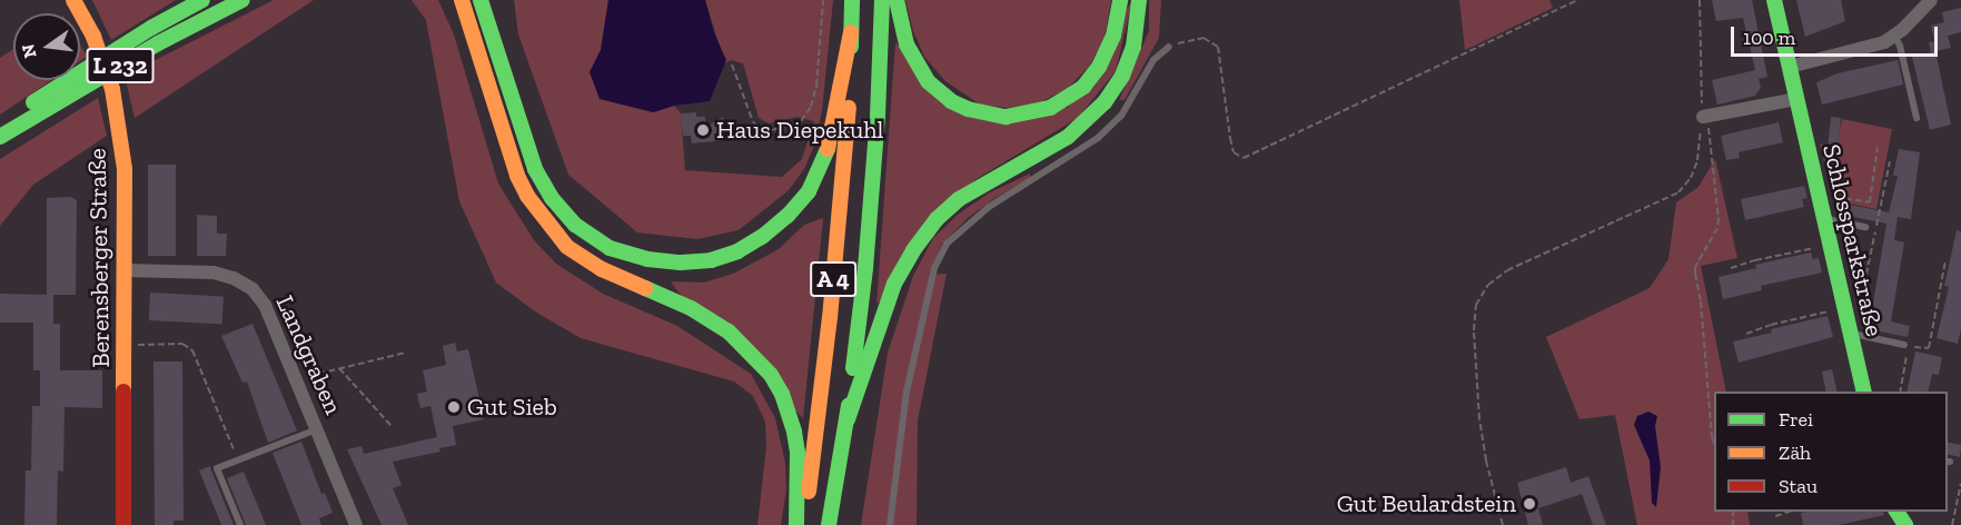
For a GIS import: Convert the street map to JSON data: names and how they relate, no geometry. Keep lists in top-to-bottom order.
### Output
{
  "streets": {
    "main road": [
      "L 232",
      "Schlossparkstraße",
      "Berensberger Straße",
      "A 4"
    ],
    "street": ["Landgraben"]
  },
  "crossings": [
    ["Berensberger Straße", "Landgraben"]
  ],
  "places": ["Haus Diepekuhl", "Gut Sieb", "Gut Beulardstein"],
  "legend": ["Frei", "Zäh", "Stau"],
  "scale_bar": "100 m",
  "north": "left"
}
